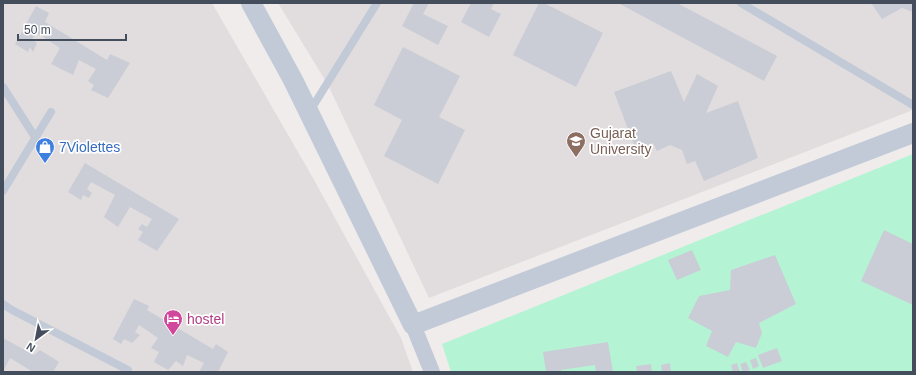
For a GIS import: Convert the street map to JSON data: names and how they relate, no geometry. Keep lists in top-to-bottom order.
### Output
{
  "places": {
    "school or university": ["Gujarat University"],
    "shop": ["7Violettes"],
    "hotel": ["hostel"]
  },
  "scale_bar": "50 m",
  "north": "bottom left"
}
